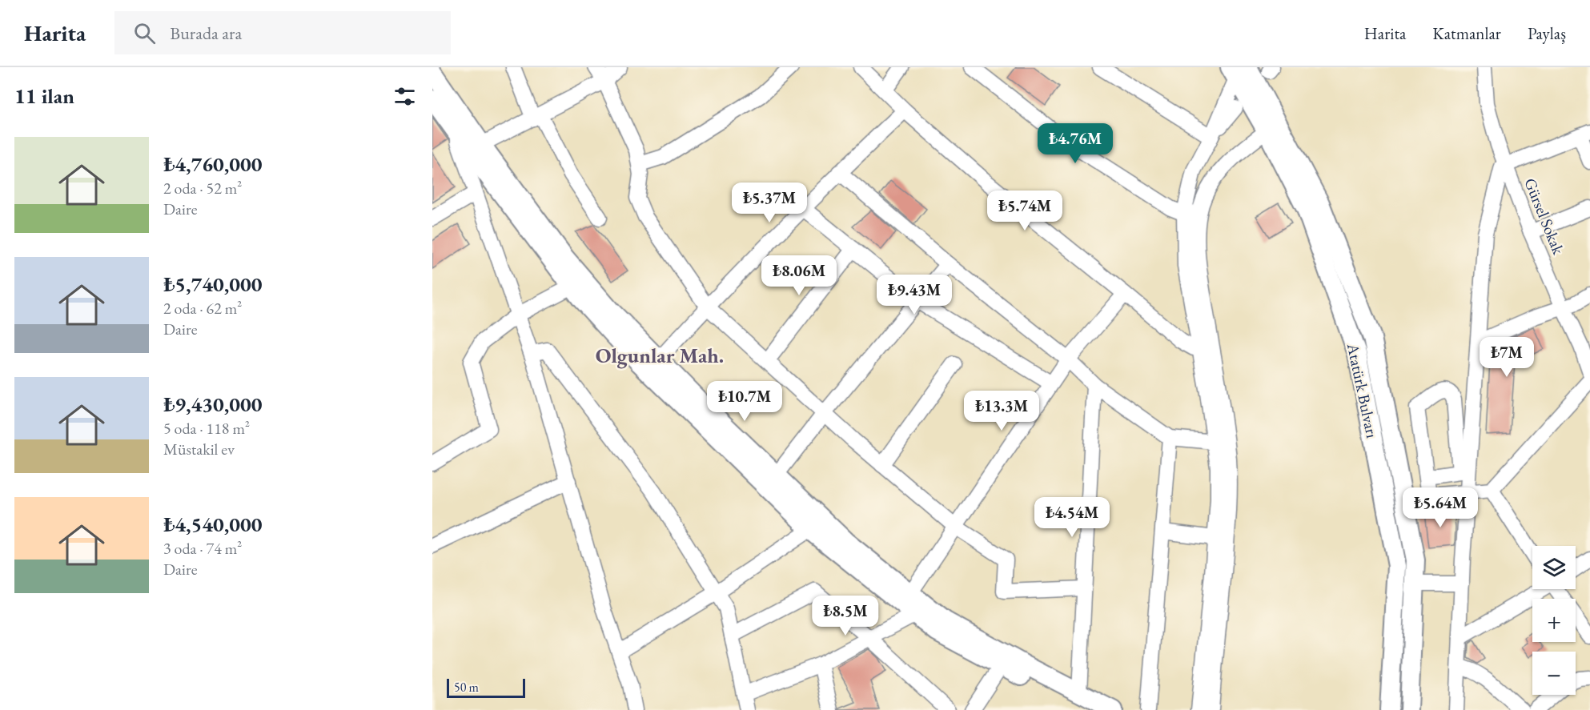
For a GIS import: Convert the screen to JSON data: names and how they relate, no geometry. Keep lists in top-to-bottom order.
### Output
{
  "streets": {
    "main road": ["Atatürk Bulvarı"],
    "street": ["Gürsel Sokak"]
  },
  "districts": ["Olgunlar Mah."],
  "scale_bar": "50 m",
  "page": {
    "header": "Harita",
    "search": "Burada ara",
    "nav": ["Harita", "Katmanlar", "Paylaş"],
    "heading": "11 ilan",
    "price": [
      "₺4.76M",
      "₺5.37M",
      "₺5.74M",
      "₺8.06M",
      "₺9.43M",
      "₺7M",
      "₺10.7M",
      "₺13.3M",
      "₺5.64M",
      "₺4.54M",
      "₺8.5M"
    ],
    "list": [
      {
        "name": "₺4,760,000",
        "note": "2 oda · 52 m² · Daire"
      },
      {
        "name": "₺5,740,000",
        "note": "2 oda · 62 m² · Daire"
      },
      {
        "name": "₺9,430,000",
        "note": "5 oda · 118 m² · Müstakil ev"
      },
      {
        "name": "₺4,540,000",
        "note": "3 oda · 74 m² · Daire"
      }
    ],
    "map_buttons": ["+", "−"],
    "scale": "50 m"
  }
}
